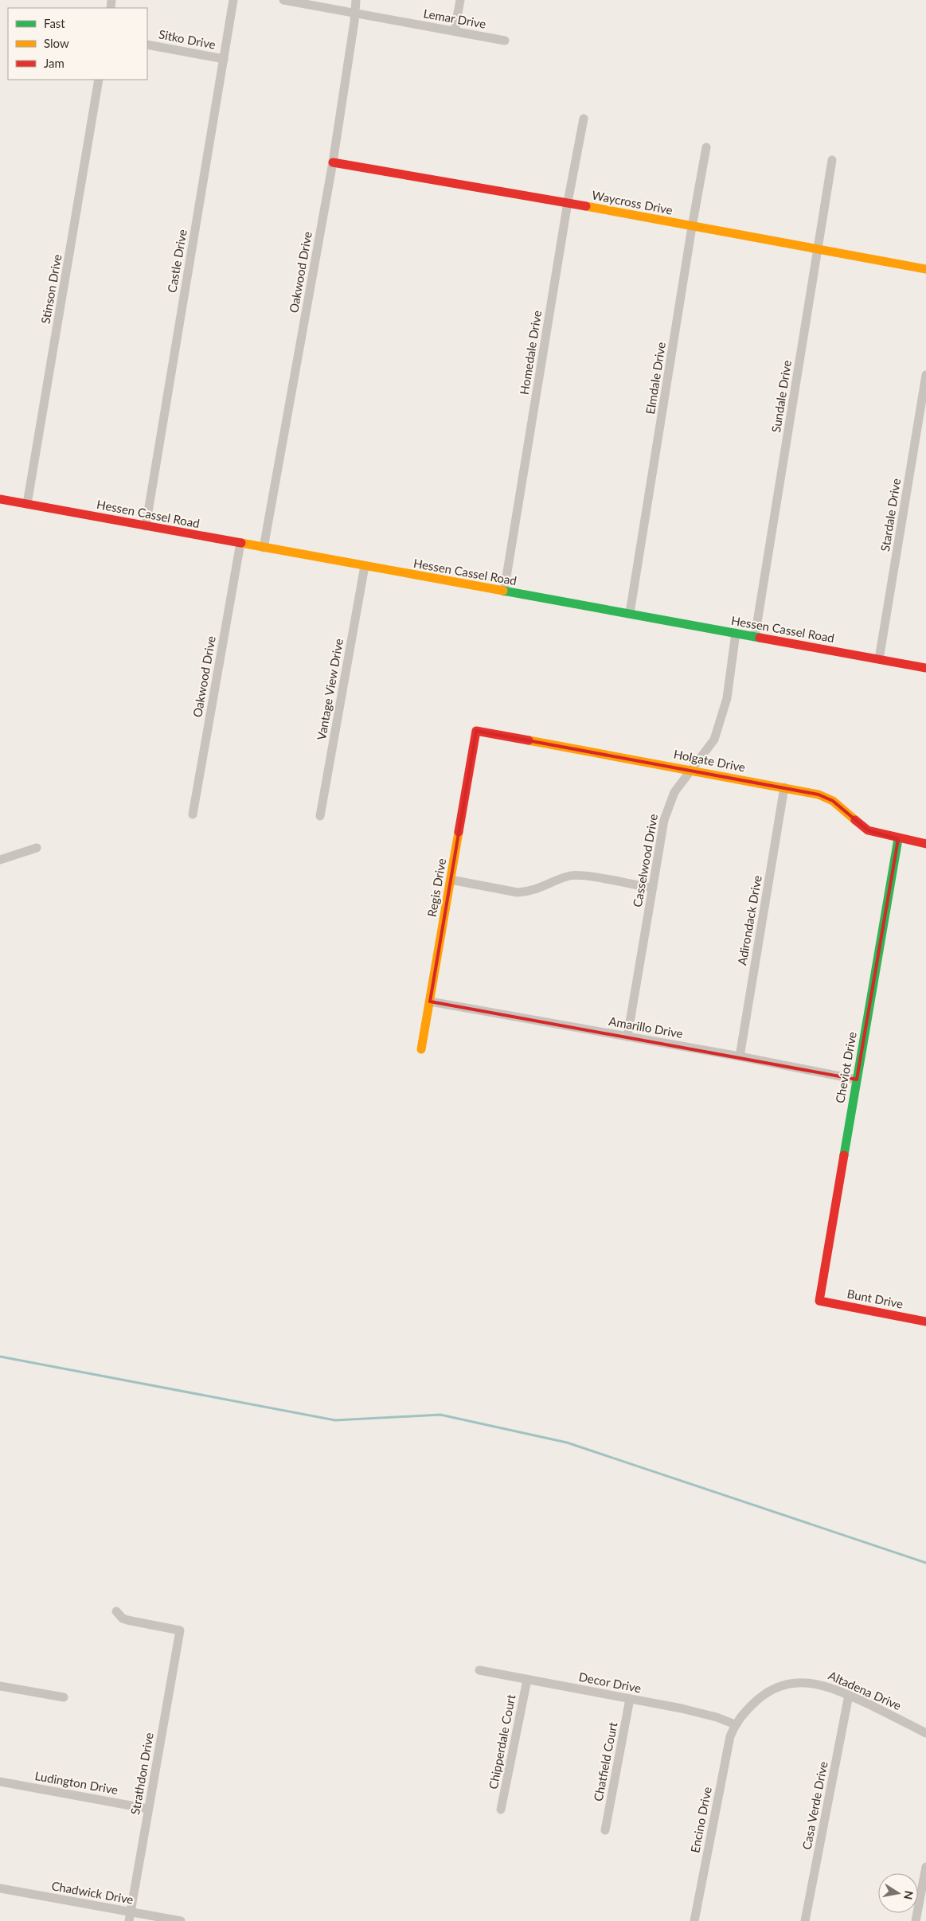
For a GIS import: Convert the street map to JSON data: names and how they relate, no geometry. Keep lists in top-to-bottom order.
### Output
{
  "streets": {
    "street": [
      "Lemar Drive",
      "Sitko Drive",
      "Waycross Drive",
      "Castle Drive",
      "Oakwood Drive",
      "Stinson Drive",
      "Homedale Drive",
      "Elmdale Drive",
      "Sundale Drive",
      "Hessen Cassel Road",
      "Stardale Drive",
      "Vantage View Drive",
      "Holgate Drive",
      "Casselwood Drive",
      "Regis Drive",
      "Adirondack Drive",
      "Amarillo Drive",
      "Cheviot Drive",
      "Bunt Drive",
      "Decor Drive",
      "Altadena Drive",
      "Chipperdale Court",
      "Chatfield Court",
      "Strathdon Drive",
      "Ludington Drive",
      "Casa Verde Drive",
      "Encino Drive",
      "Chadwick Drive"
    ]
  },
  "crossings": [
    ["Lemar Drive", "Oakwood Drive"],
    ["Sitko Drive", "Castle Drive"],
    ["Waycross Drive", "Oakwood Drive"],
    ["Waycross Drive", "Homedale Drive"],
    ["Waycross Drive", "Elmdale Drive"],
    ["Waycross Drive", "Sundale Drive"],
    ["Castle Drive", "Hessen Cassel Road"],
    ["Oakwood Drive", "Hessen Cassel Road"],
    ["Stinson Drive", "Hessen Cassel Road"],
    ["Homedale Drive", "Hessen Cassel Road"],
    ["Elmdale Drive", "Hessen Cassel Road"],
    ["Sundale Drive", "Hessen Cassel Road"],
    ["Hessen Cassel Road", "Stardale Drive"],
    ["Hessen Cassel Road", "Vantage View Drive"],
    ["Hessen Cassel Road", "Casselwood Drive"],
    ["Holgate Drive", "Casselwood Drive"],
    ["Holgate Drive", "Regis Drive"],
    ["Holgate Drive", "Adirondack Drive"],
    ["Holgate Drive", "Cheviot Drive"],
    ["Casselwood Drive", "Amarillo Drive"],
    ["Regis Drive", "Amarillo Drive"],
    ["Adirondack Drive", "Amarillo Drive"],
    ["Amarillo Drive", "Cheviot Drive"],
    ["Cheviot Drive", "Bunt Drive"],
    ["Decor Drive", "Altadena Drive"],
    ["Decor Drive", "Chipperdale Court"],
    ["Decor Drive", "Chatfield Court"],
    ["Decor Drive", "Encino Drive"],
    ["Altadena Drive", "Casa Verde Drive"],
    ["Altadena Drive", "Encino Drive"],
    ["Strathdon Drive", "Ludington Drive"],
    ["Strathdon Drive", "Chadwick Drive"]
  ],
  "legend": ["Fast", "Slow", "Jam"],
  "north": "right"
}
